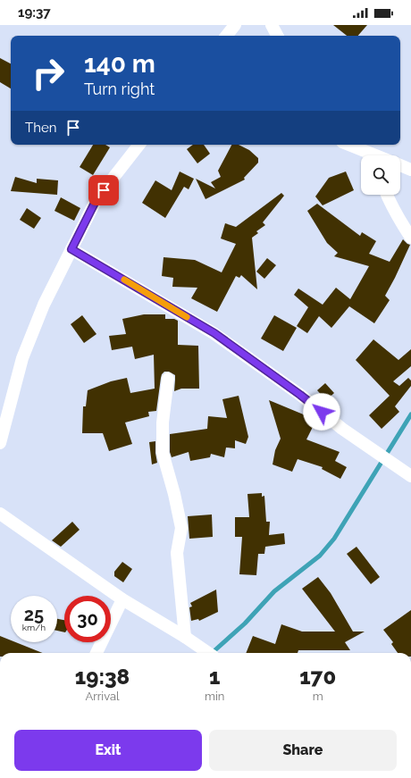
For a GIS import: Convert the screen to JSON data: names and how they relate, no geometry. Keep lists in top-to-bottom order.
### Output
{
  "page": {
    "status": "19:37",
    "turn": ["140 m", "Turn right"],
    "then": "Then",
    "speed": "25 km/h",
    "limit": "30",
    "eta": [
      "19:38",
      "Arrival",
      "1",
      "min",
      "170",
      "m"
    ],
    "buttons": ["Exit", "Share"]
  }
}
